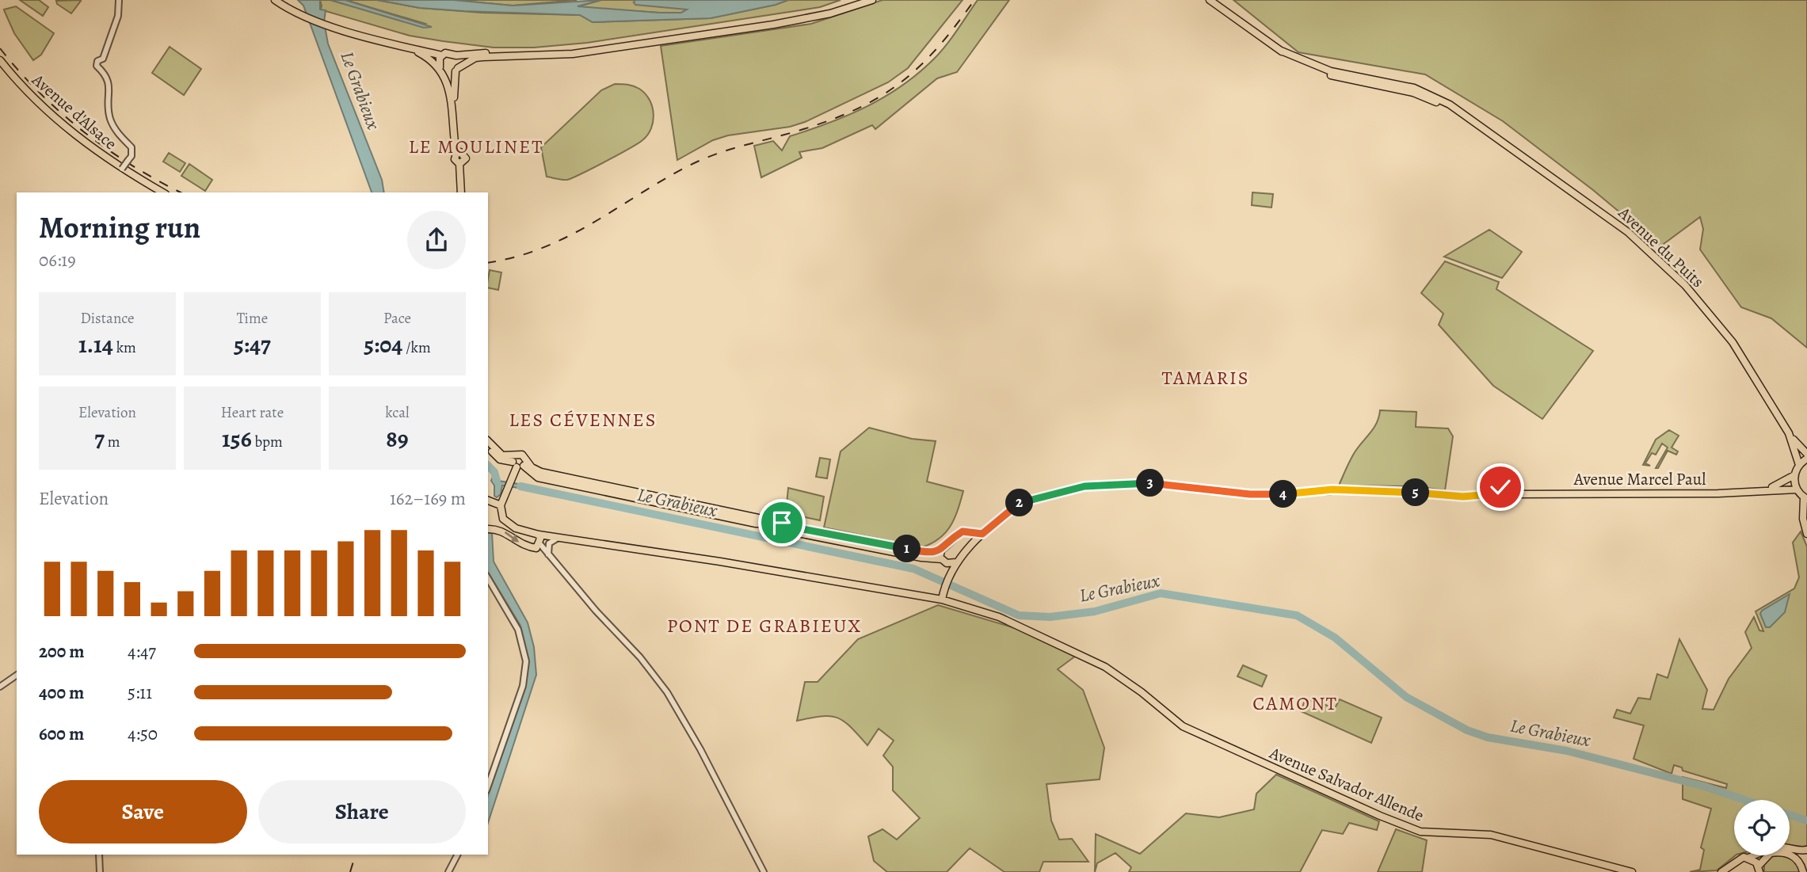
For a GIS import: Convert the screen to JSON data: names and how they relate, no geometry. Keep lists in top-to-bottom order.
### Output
{
  "streets": {
    "main road": [
      "Avenue d'Alsace",
      "Avenue du Puits",
      "Avenue Marcel Paul",
      "Avenue Salvador Allende"
    ]
  },
  "districts": [
    "LE MOULINET",
    "TAMARIS",
    "LES CÉVENNES",
    "PONT DE GRABIEUX",
    "CAMONT"
  ],
  "water": ["Le Grabieux"],
  "page": {
    "heading": ["Morning run", "06:19"],
    "stats": [
      ["Distance", "1.14 km"],
      ["Time", "5:47"],
      ["Pace", "5:04 /km"],
      ["Elevation", "7 m"],
      ["Heart rate", "156 bpm"],
      ["kcal", "89"]
    ],
    "pins": [
      "3",
      "5",
      "4",
      "2",
      "1"
    ],
    "chart": ["Elevation", "162–169 m"],
    "list": [
      {
        "name": "200 m",
        "note": "4:47"
      },
      {
        "name": "400 m",
        "note": "5:11"
      },
      {
        "name": "600 m",
        "note": "4:50"
      }
    ],
    "buttons": ["Save", "Share"]
  }
}
